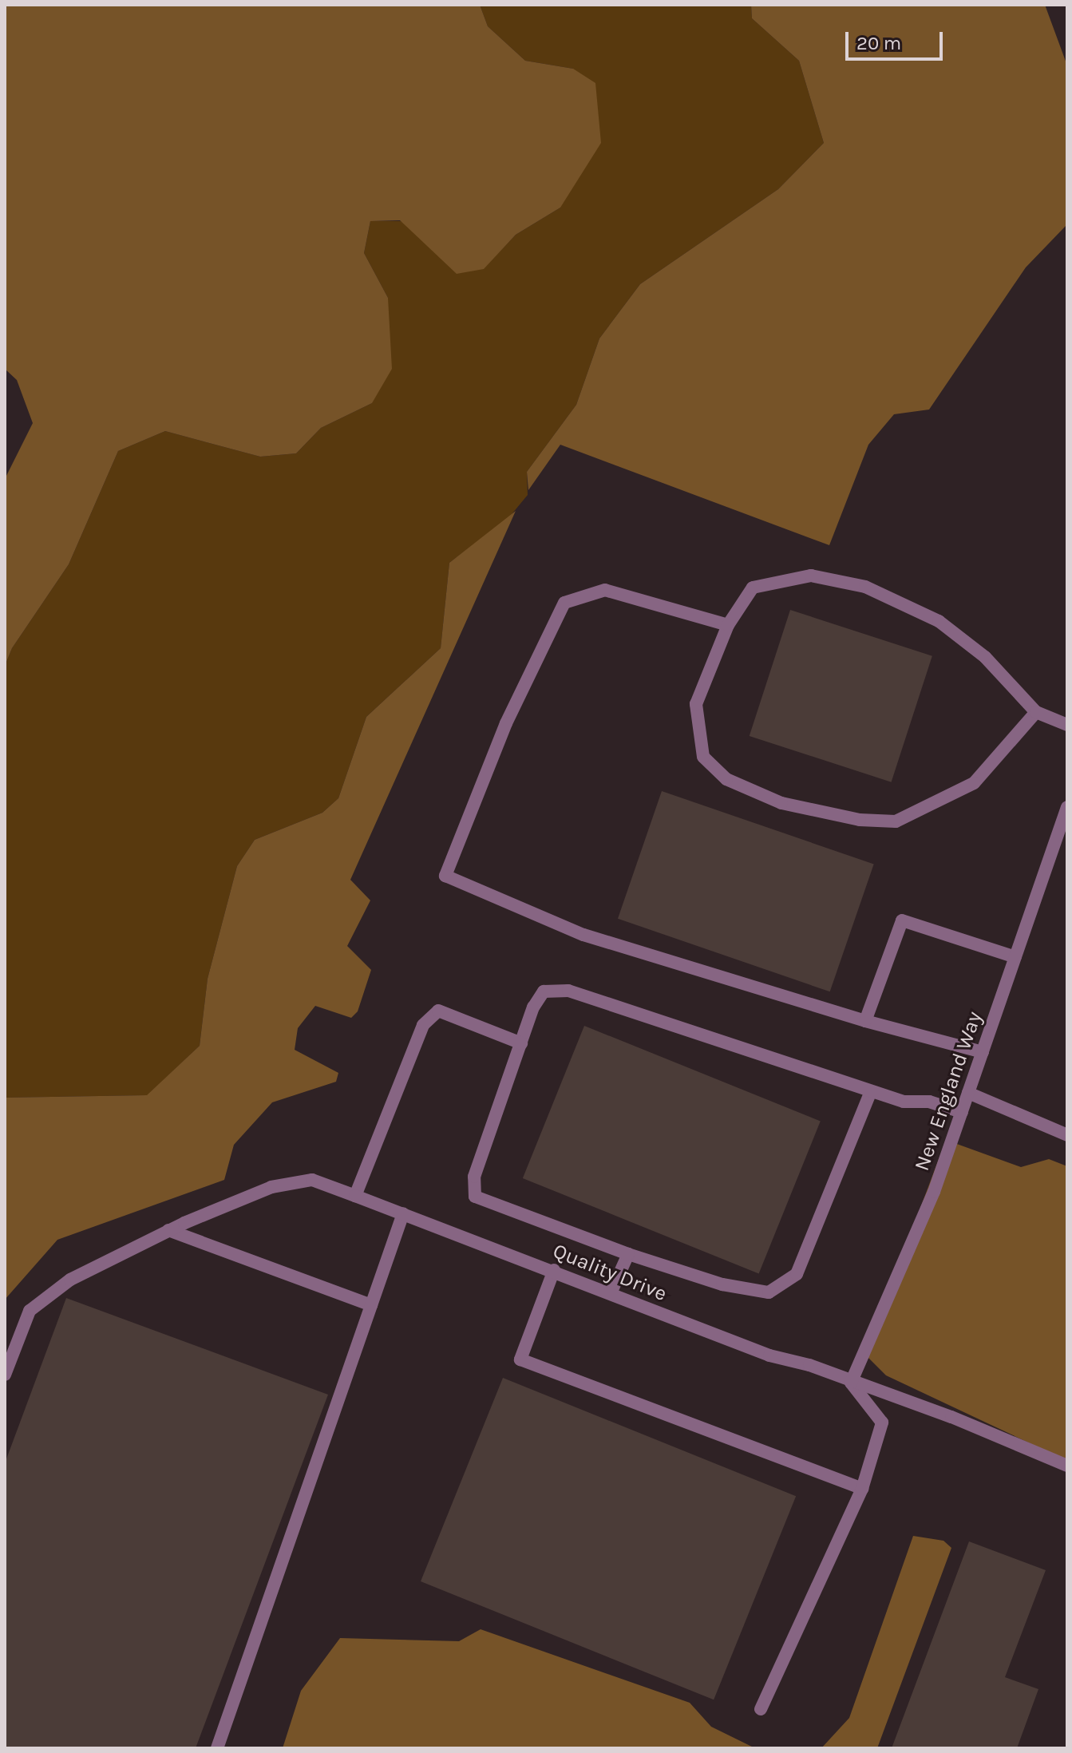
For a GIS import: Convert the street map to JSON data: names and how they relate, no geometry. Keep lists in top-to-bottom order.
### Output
{
  "streets": {
    "street": ["New England Way", "Quality Drive"]
  },
  "crossings": [
    ["New England Way", "Quality Drive"]
  ],
  "scale_bar": "20 m"
}
